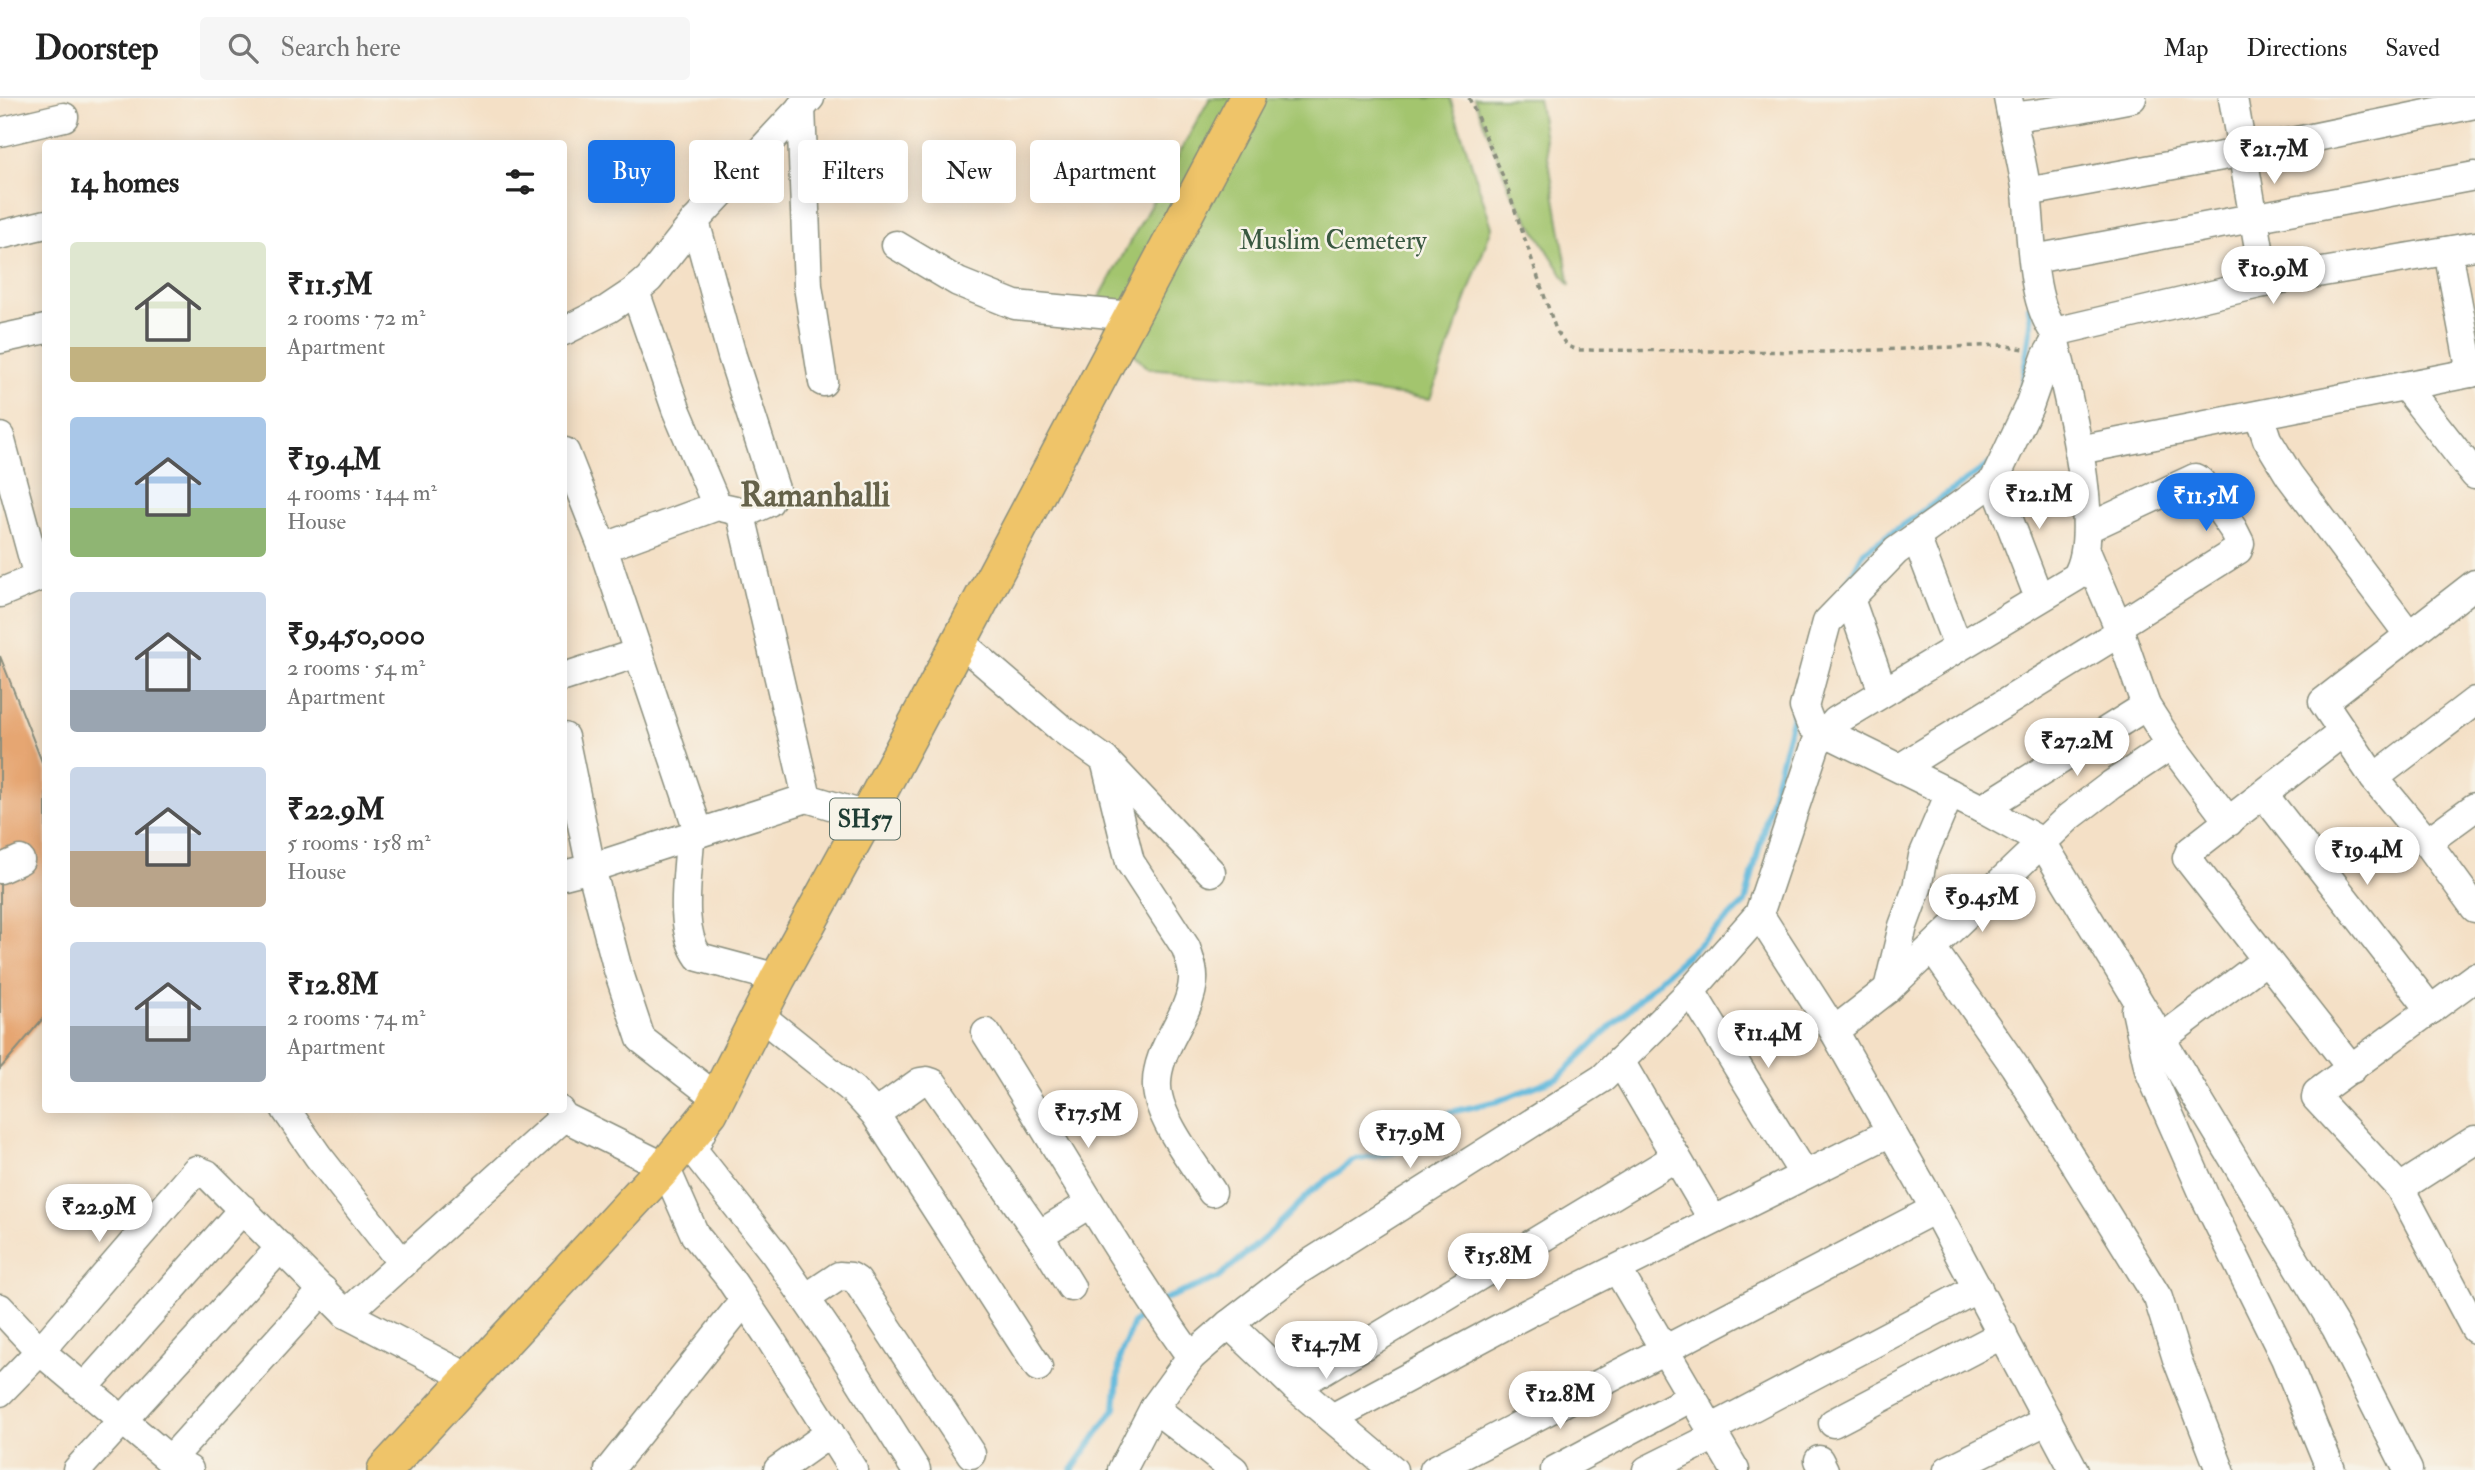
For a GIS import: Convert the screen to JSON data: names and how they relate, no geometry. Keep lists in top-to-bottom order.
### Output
{
  "streets": {
    "main road": ["SH57"]
  },
  "districts": ["Ramanhalli"],
  "parks": ["Muslim Cemetery"],
  "page": {
    "header": "Doorstep",
    "search": "Search here",
    "nav": ["Map", "Directions", "Saved"],
    "price": [
      "₹21.7M",
      "₹10.9M",
      "₹12.1M",
      "₹11.5M",
      "₹27.2M",
      "₹19.4M",
      "₹9.45M",
      "₹11.4M",
      "₹17.5M",
      "₹17.9M",
      "₹22.9M",
      "₹15.8M",
      "₹14.7M",
      "₹12.8M"
    ],
    "chip": [
      "Buy",
      "Rent",
      "Filters",
      "New",
      "Apartment"
    ],
    "heading": "14 homes",
    "list": [
      {
        "name": "₹11.5M",
        "note": "2 rooms · 72 m² · Apartment"
      },
      {
        "name": "₹19.4M",
        "note": "4 rooms · 144 m² · House"
      },
      {
        "name": "₹9,450,000",
        "note": "2 rooms · 54 m² · Apartment"
      },
      {
        "name": "₹22.9M",
        "note": "5 rooms · 158 m² · House"
      },
      {
        "name": "₹12.8M",
        "note": "2 rooms · 74 m² · Apartment"
      }
    ]
  }
}
